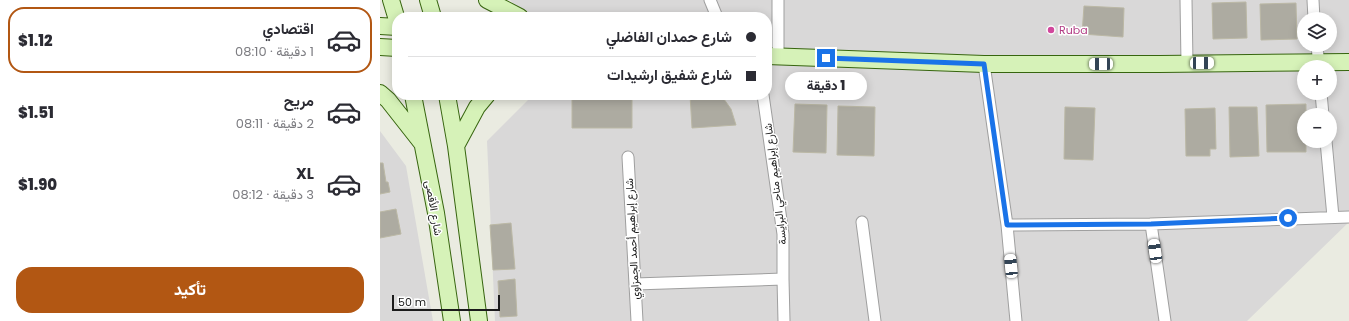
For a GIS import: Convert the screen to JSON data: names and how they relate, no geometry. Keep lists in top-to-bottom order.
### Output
{
  "streets": {
    "main road": ["شارع الأقصى"],
    "street": ["شارع إبراهيم مناحي البرايسة", "شارع إبراهيم أحمد الجمزاوي"]
  },
  "places": ["Ruba"],
  "scale_bar": "50 m",
  "page": {
    "list": [
      {
        "name": "اقتصادي",
        "note": "1 دقيقة · 08:10",
        "value": "$1.12"
      },
      {
        "name": "مريح",
        "note": "2 دقيقة · 08:11",
        "value": "$1.51"
      },
      {
        "name": "XL",
        "note": "3 دقيقة · 08:12",
        "value": "$1.90"
      }
    ],
    "map_buttons": ["+", "−"],
    "banner": ["شارع حمدان الفاضلي", "شارع شفيق ارشيدات"],
    "bubble": "1 دقيقة",
    "buttons": "تأكيد",
    "scale": "50 m"
  }
}
